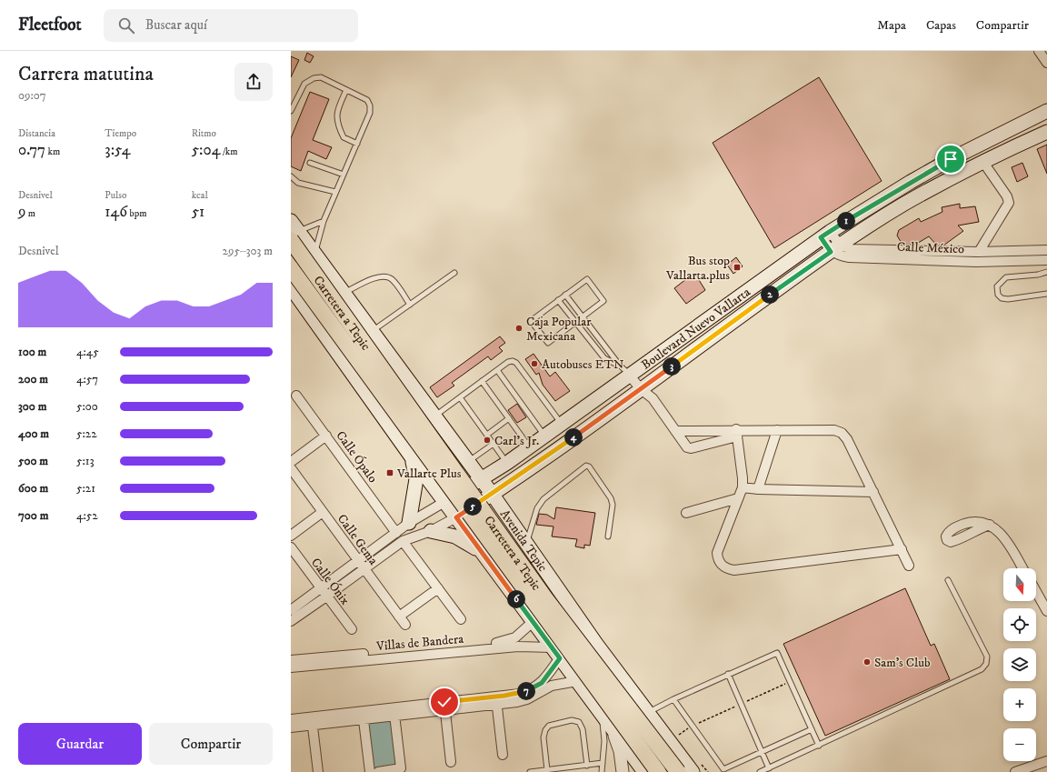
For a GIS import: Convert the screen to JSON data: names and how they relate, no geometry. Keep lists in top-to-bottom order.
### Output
{
  "streets": {
    "highway": ["Carretera a Tepic"],
    "main road": ["Boulevard Nuevo Vallarta", "Avenida Tepic"],
    "street": [
      "Calle México",
      "Calle Ópalo",
      "Calle Gema",
      "Calle Ónix",
      "Villas de Bandera"
    ]
  },
  "crossings": [
    ["Calle México", "Boulevard Nuevo Vallarta"],
    ["Carretera a Tepic", "Avenida Tepic"],
    ["Boulevard Nuevo Vallarta", "Avenida Tepic"]
  ],
  "places": {
    "transit": ["Bus stop Vallarta.plus", "Vallarte Plus"],
    "other": [
      "Caja Popular Mexicana",
      "Autobuses ETN",
      "Carl's Jr.",
      "Sam's Club"
    ]
  },
  "north": "bottom",
  "page": {
    "header": "Fleetfoot",
    "search": "Buscar aquí",
    "nav": ["Mapa", "Capas", "Compartir"],
    "heading": ["Carrera matutina", "09:07"],
    "stats": [
      ["Distancia", "0.77 km"],
      ["Tiempo", "3:54"],
      ["Ritmo", "5:04 /km"],
      ["Desnivel", "9 m"],
      ["Pulso", "146 bpm"],
      ["kcal", "51"]
    ],
    "pins": [
      "1",
      "2",
      "3",
      "4",
      "5",
      "6",
      "7"
    ],
    "chart": ["Desnivel", "295–303 m"],
    "list": [
      {
        "name": "100 m",
        "note": "4:45"
      },
      {
        "name": "200 m",
        "note": "4:57"
      },
      {
        "name": "300 m",
        "note": "5:00"
      },
      {
        "name": "400 m",
        "note": "5:22"
      },
      {
        "name": "500 m",
        "note": "5:13"
      },
      {
        "name": "600 m",
        "note": "5:21"
      },
      {
        "name": "700 m",
        "note": "4:52"
      }
    ],
    "map_buttons": ["+", "−"],
    "buttons": ["Guardar", "Compartir"]
  }
}
